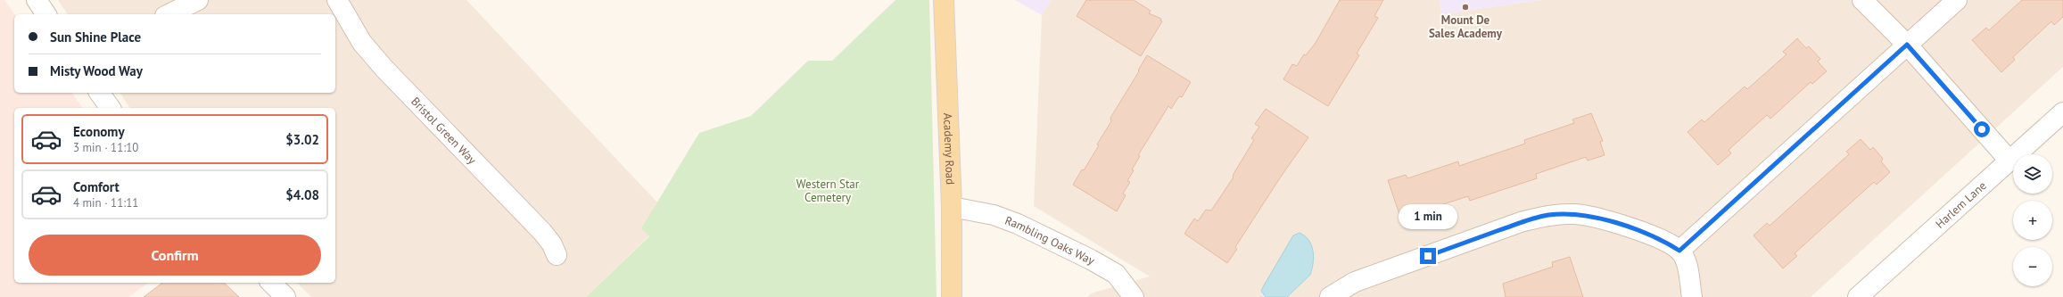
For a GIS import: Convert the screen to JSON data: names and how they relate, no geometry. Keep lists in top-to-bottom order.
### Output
{
  "streets": {
    "main road": ["Academy Road"],
    "street": ["Bristol Green Way", "Harlem Lane", "Rambling Oaks Way"]
  },
  "crossings": [
    ["Academy Road", "Rambling Oaks Way"]
  ],
  "parks": ["Western Star Cemetery"],
  "places": ["Mount De Sales Academy"],
  "page": {
    "banner": ["Sun Shine Place", "Misty Wood Way"],
    "list": [
      {
        "name": "Economy",
        "note": "3 min · 11:10",
        "value": "$3.02"
      },
      {
        "name": "Comfort",
        "note": "4 min · 11:11",
        "value": "$4.08"
      }
    ],
    "map_buttons": ["+", "−"],
    "bubble": "1 min",
    "buttons": "Confirm"
  }
}
